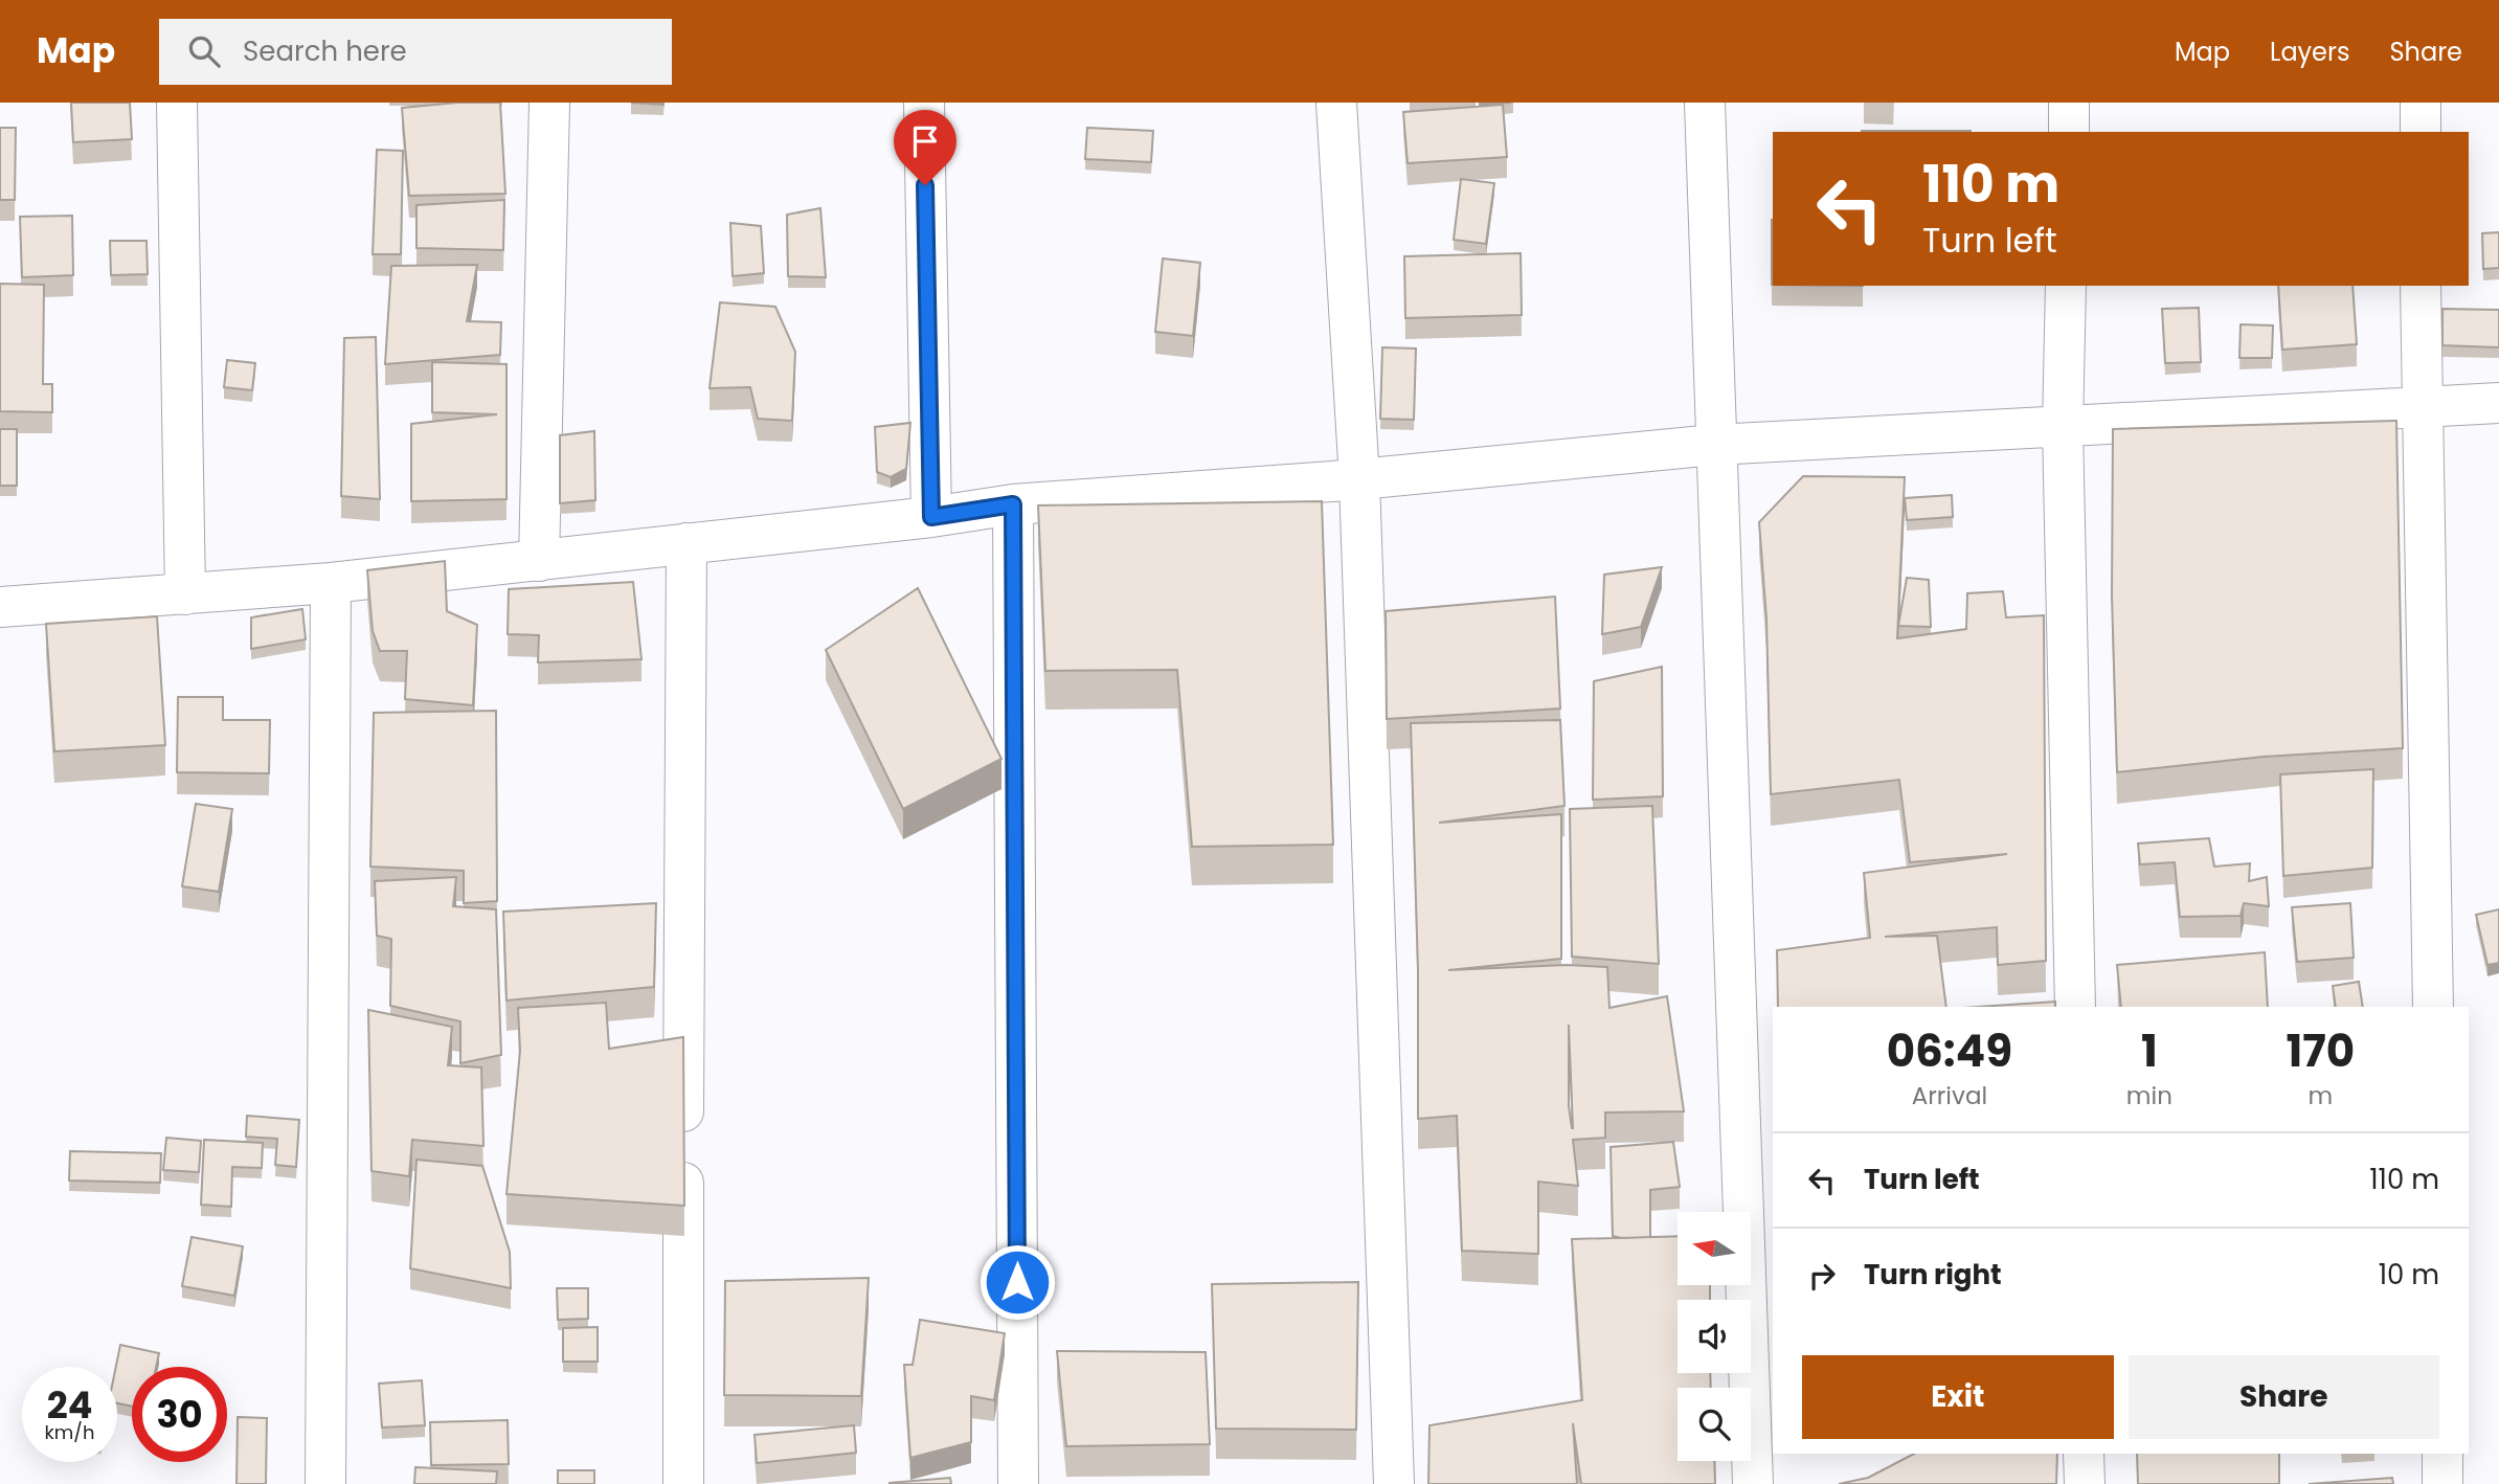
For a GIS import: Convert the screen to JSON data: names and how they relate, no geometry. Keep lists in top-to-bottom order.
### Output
{
  "north": "left",
  "page": {
    "header": "Map",
    "search": "Search here",
    "nav": ["Map", "Layers", "Share"],
    "turn": ["110 m", "Turn left"],
    "eta": [
      "06:49",
      "Arrival",
      "1",
      "min",
      "170",
      "m"
    ],
    "list": [
      {
        "name": "Turn left",
        "value": "110 m"
      },
      {
        "name": "Turn right",
        "value": "10 m"
      }
    ],
    "buttons": ["Exit", "Share"],
    "speed": "24 km/h",
    "limit": "30"
  }
}
